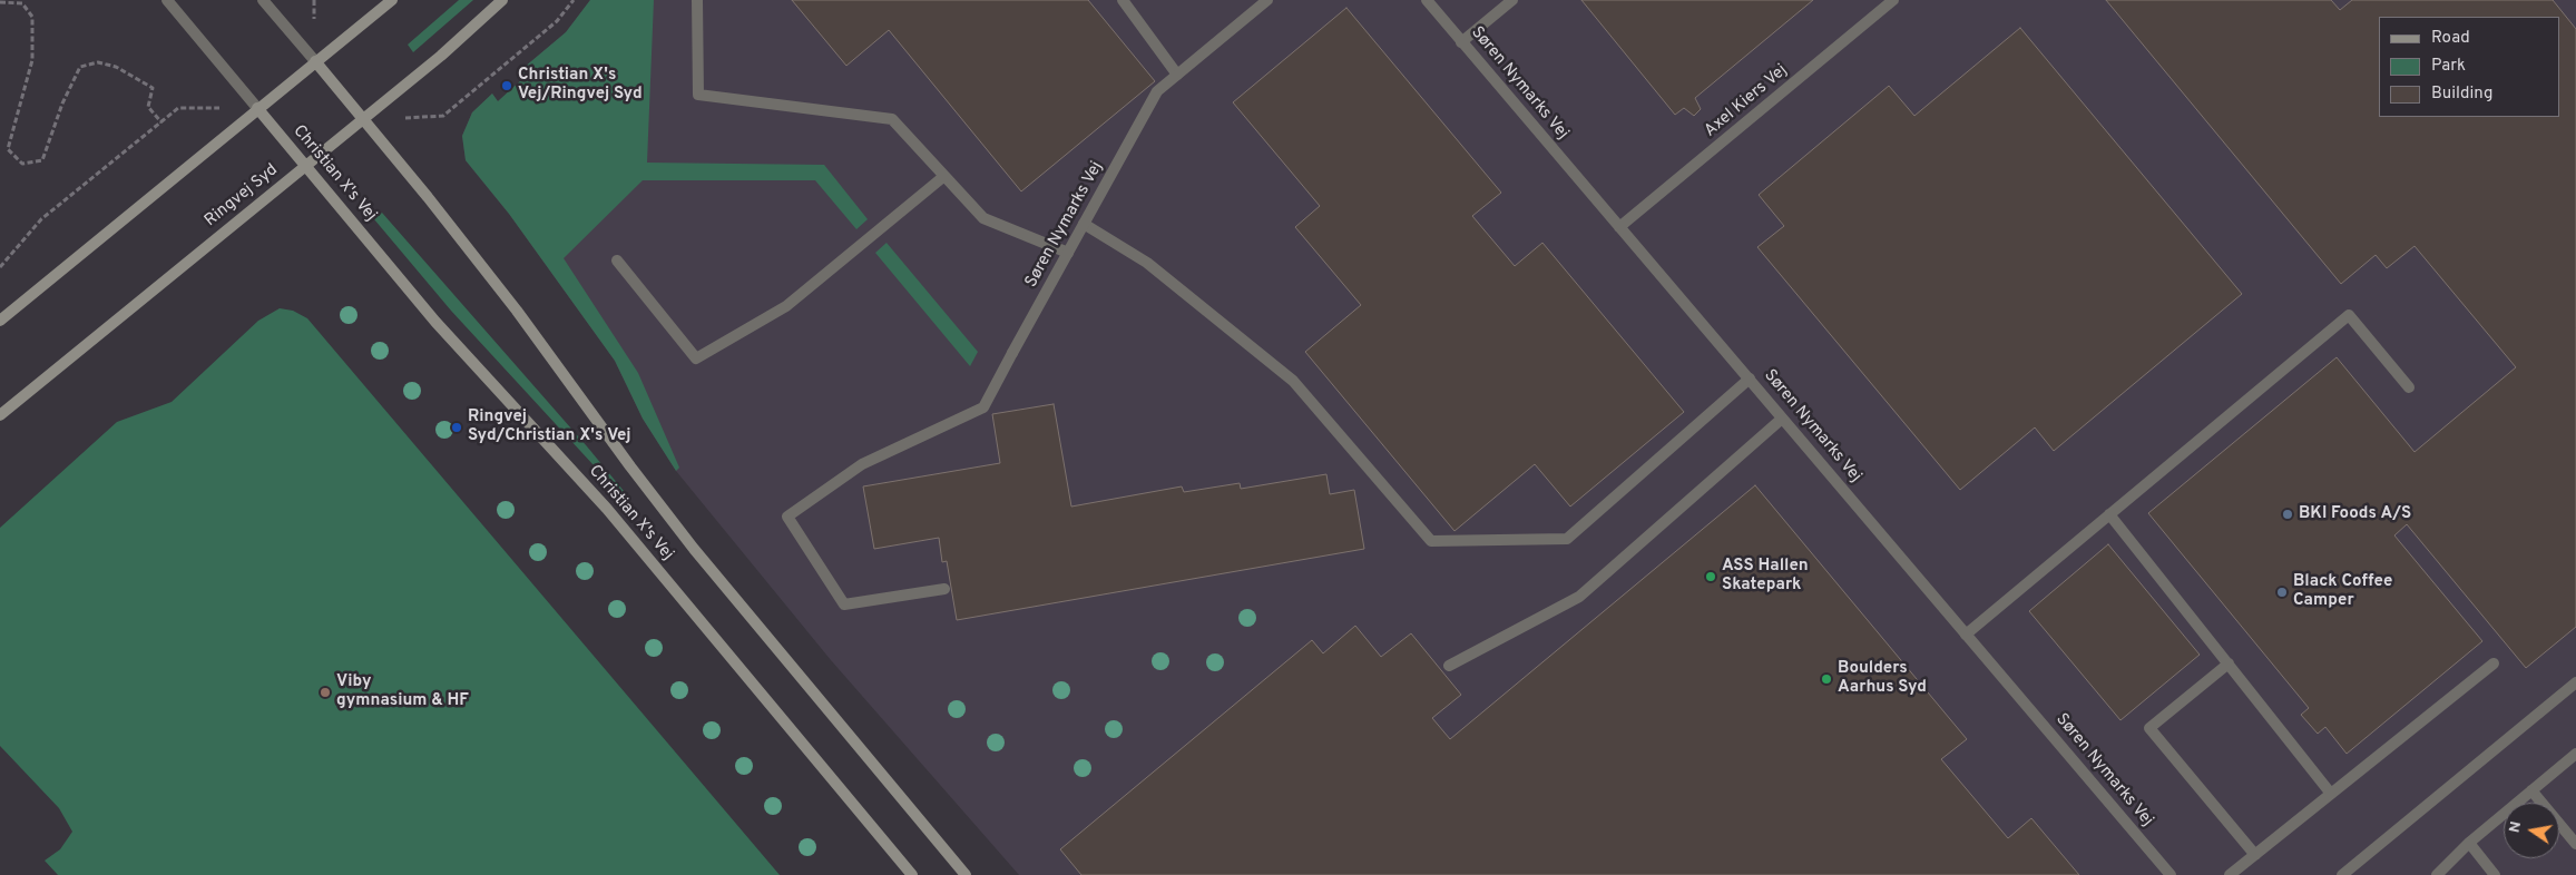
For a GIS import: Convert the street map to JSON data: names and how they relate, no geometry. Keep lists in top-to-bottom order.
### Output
{
  "streets": {
    "main road": ["Christian X's Vej", "Ringvej Syd"],
    "street": ["Søren Nymarks Vej", "Axel Kiers Vej"]
  },
  "crossings": [
    ["Søren Nymarks Vej", "Axel Kiers Vej"],
    ["Christian X's Vej", "Ringvej Syd"]
  ],
  "places": [
    "Christian X's Vej/Ringvej Syd",
    "Ringvej Syd/Christian X's Vej",
    "BKI Foods A/S",
    "ASS Hallen Skatepark",
    "Black Coffee Camper",
    "Boulders Aarhus Syd",
    "Viby gymnasium & HF"
  ],
  "legend": ["Road", "Park", "Building"],
  "north": "left"
}
